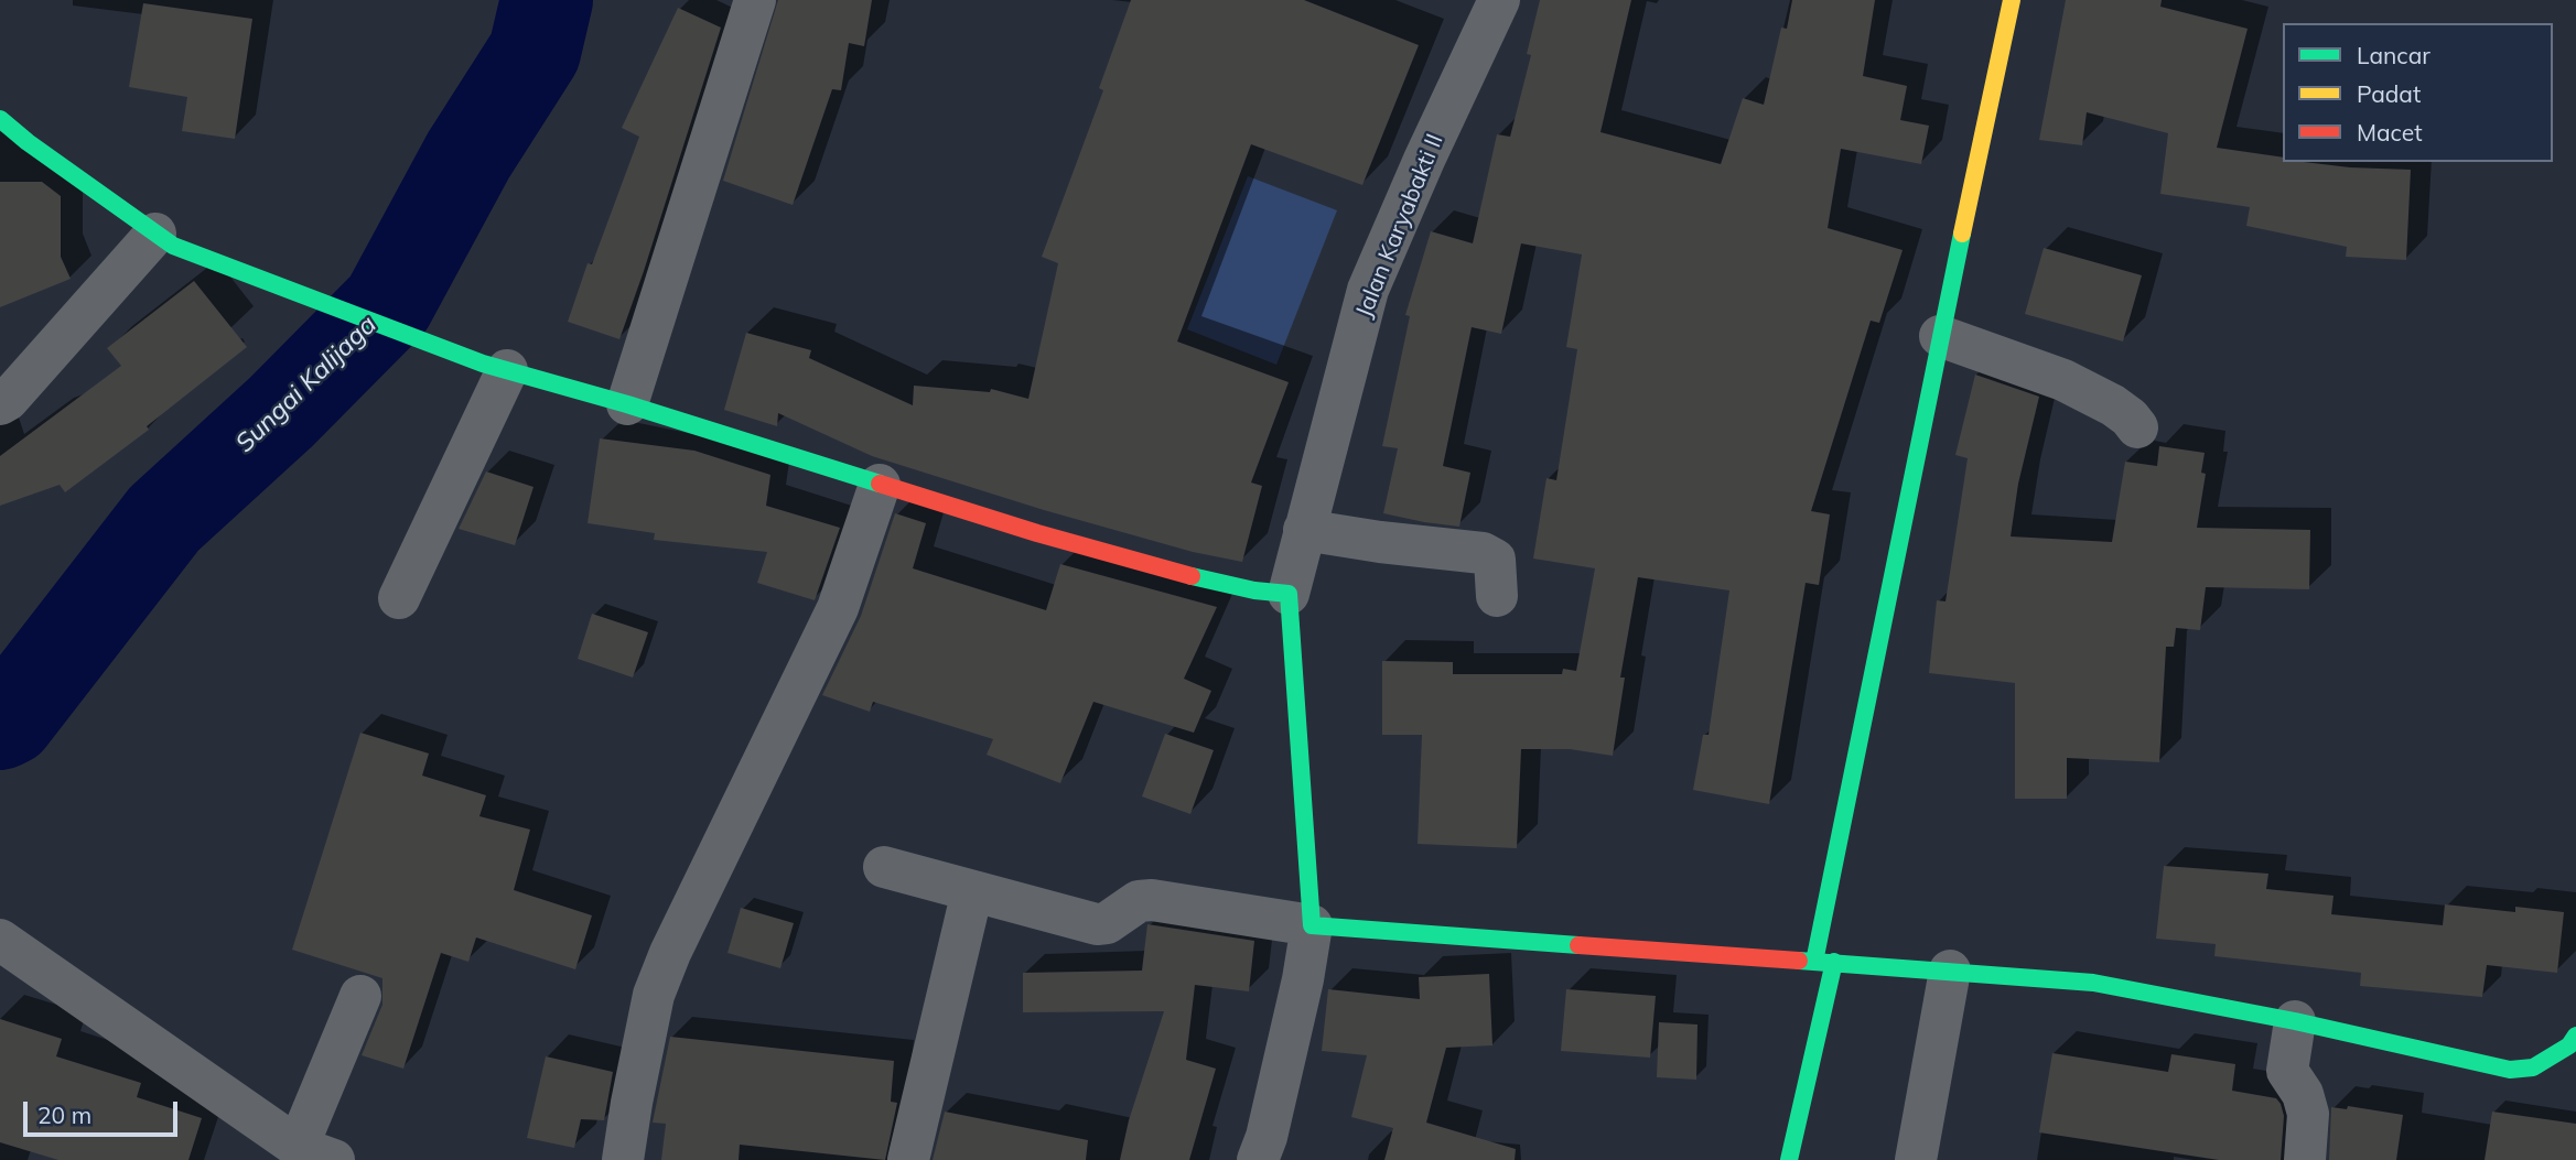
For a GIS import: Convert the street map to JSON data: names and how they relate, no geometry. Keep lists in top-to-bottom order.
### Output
{
  "streets": {
    "street": ["Jalan Karyabakti II"]
  },
  "water": ["Sungai Kalijaga"],
  "legend": ["Lancar", "Padat", "Macet"],
  "scale_bar": "20 m"
}
